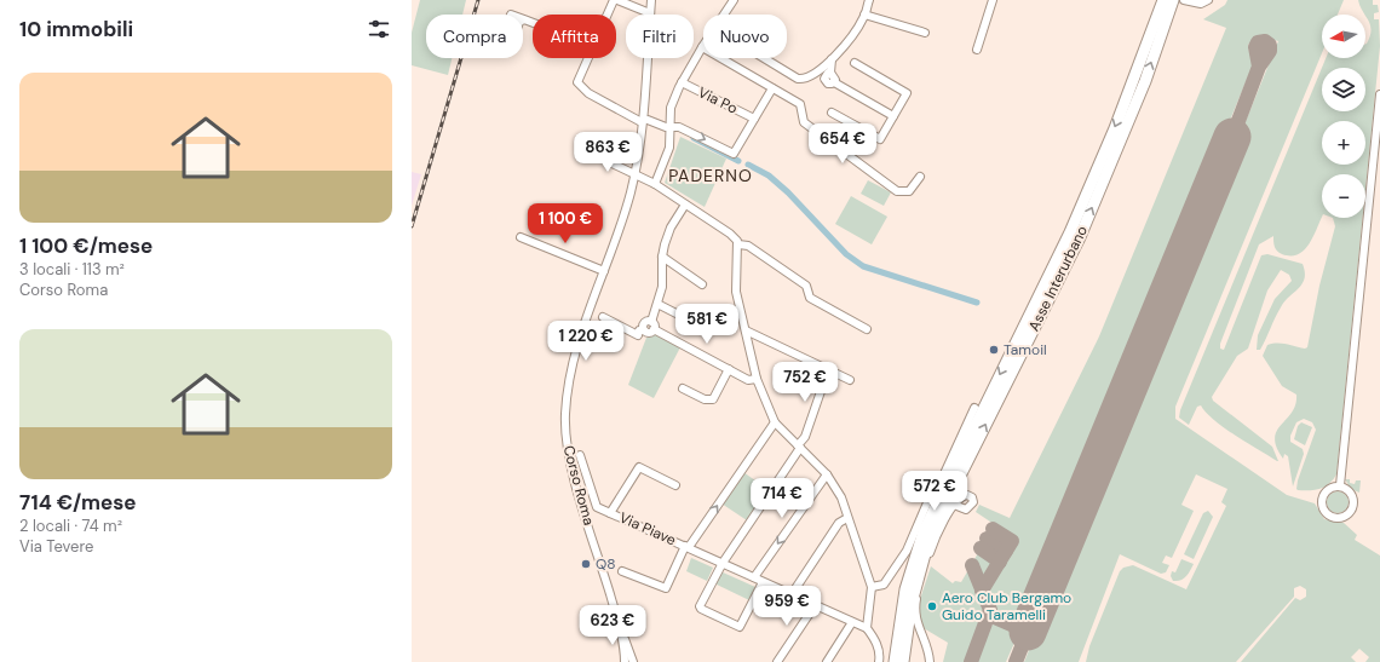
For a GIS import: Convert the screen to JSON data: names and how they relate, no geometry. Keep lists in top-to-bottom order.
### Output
{
  "streets": {
    "highway": ["Asse Interurbano"],
    "street": ["Via Po", "Corso Roma", "Via Piave"]
  },
  "districts": ["PADERNO"],
  "places": ["Tamoil", "Q8", "Aero Club Bergamo Guido Taramelli"],
  "north": "left",
  "page": {
    "heading": "10 immobili",
    "map_buttons": ["+", "−"],
    "chip": [
      "Compra",
      "Affitta",
      "Filtri",
      "Nuovo"
    ],
    "list": [
      {
        "name": "1 100 €/mese",
        "note": "3 locali · 113 m² · Corso Roma"
      },
      {
        "name": "714 €/mese",
        "note": "2 locali · 74 m² · Via Tevere"
      }
    ],
    "price": [
      "654 €",
      "863 €",
      "1 100 €",
      "581 €",
      "1 220 €",
      "752 €",
      "572 €",
      "714 €",
      "959 €",
      "623 €"
    ]
  }
}
